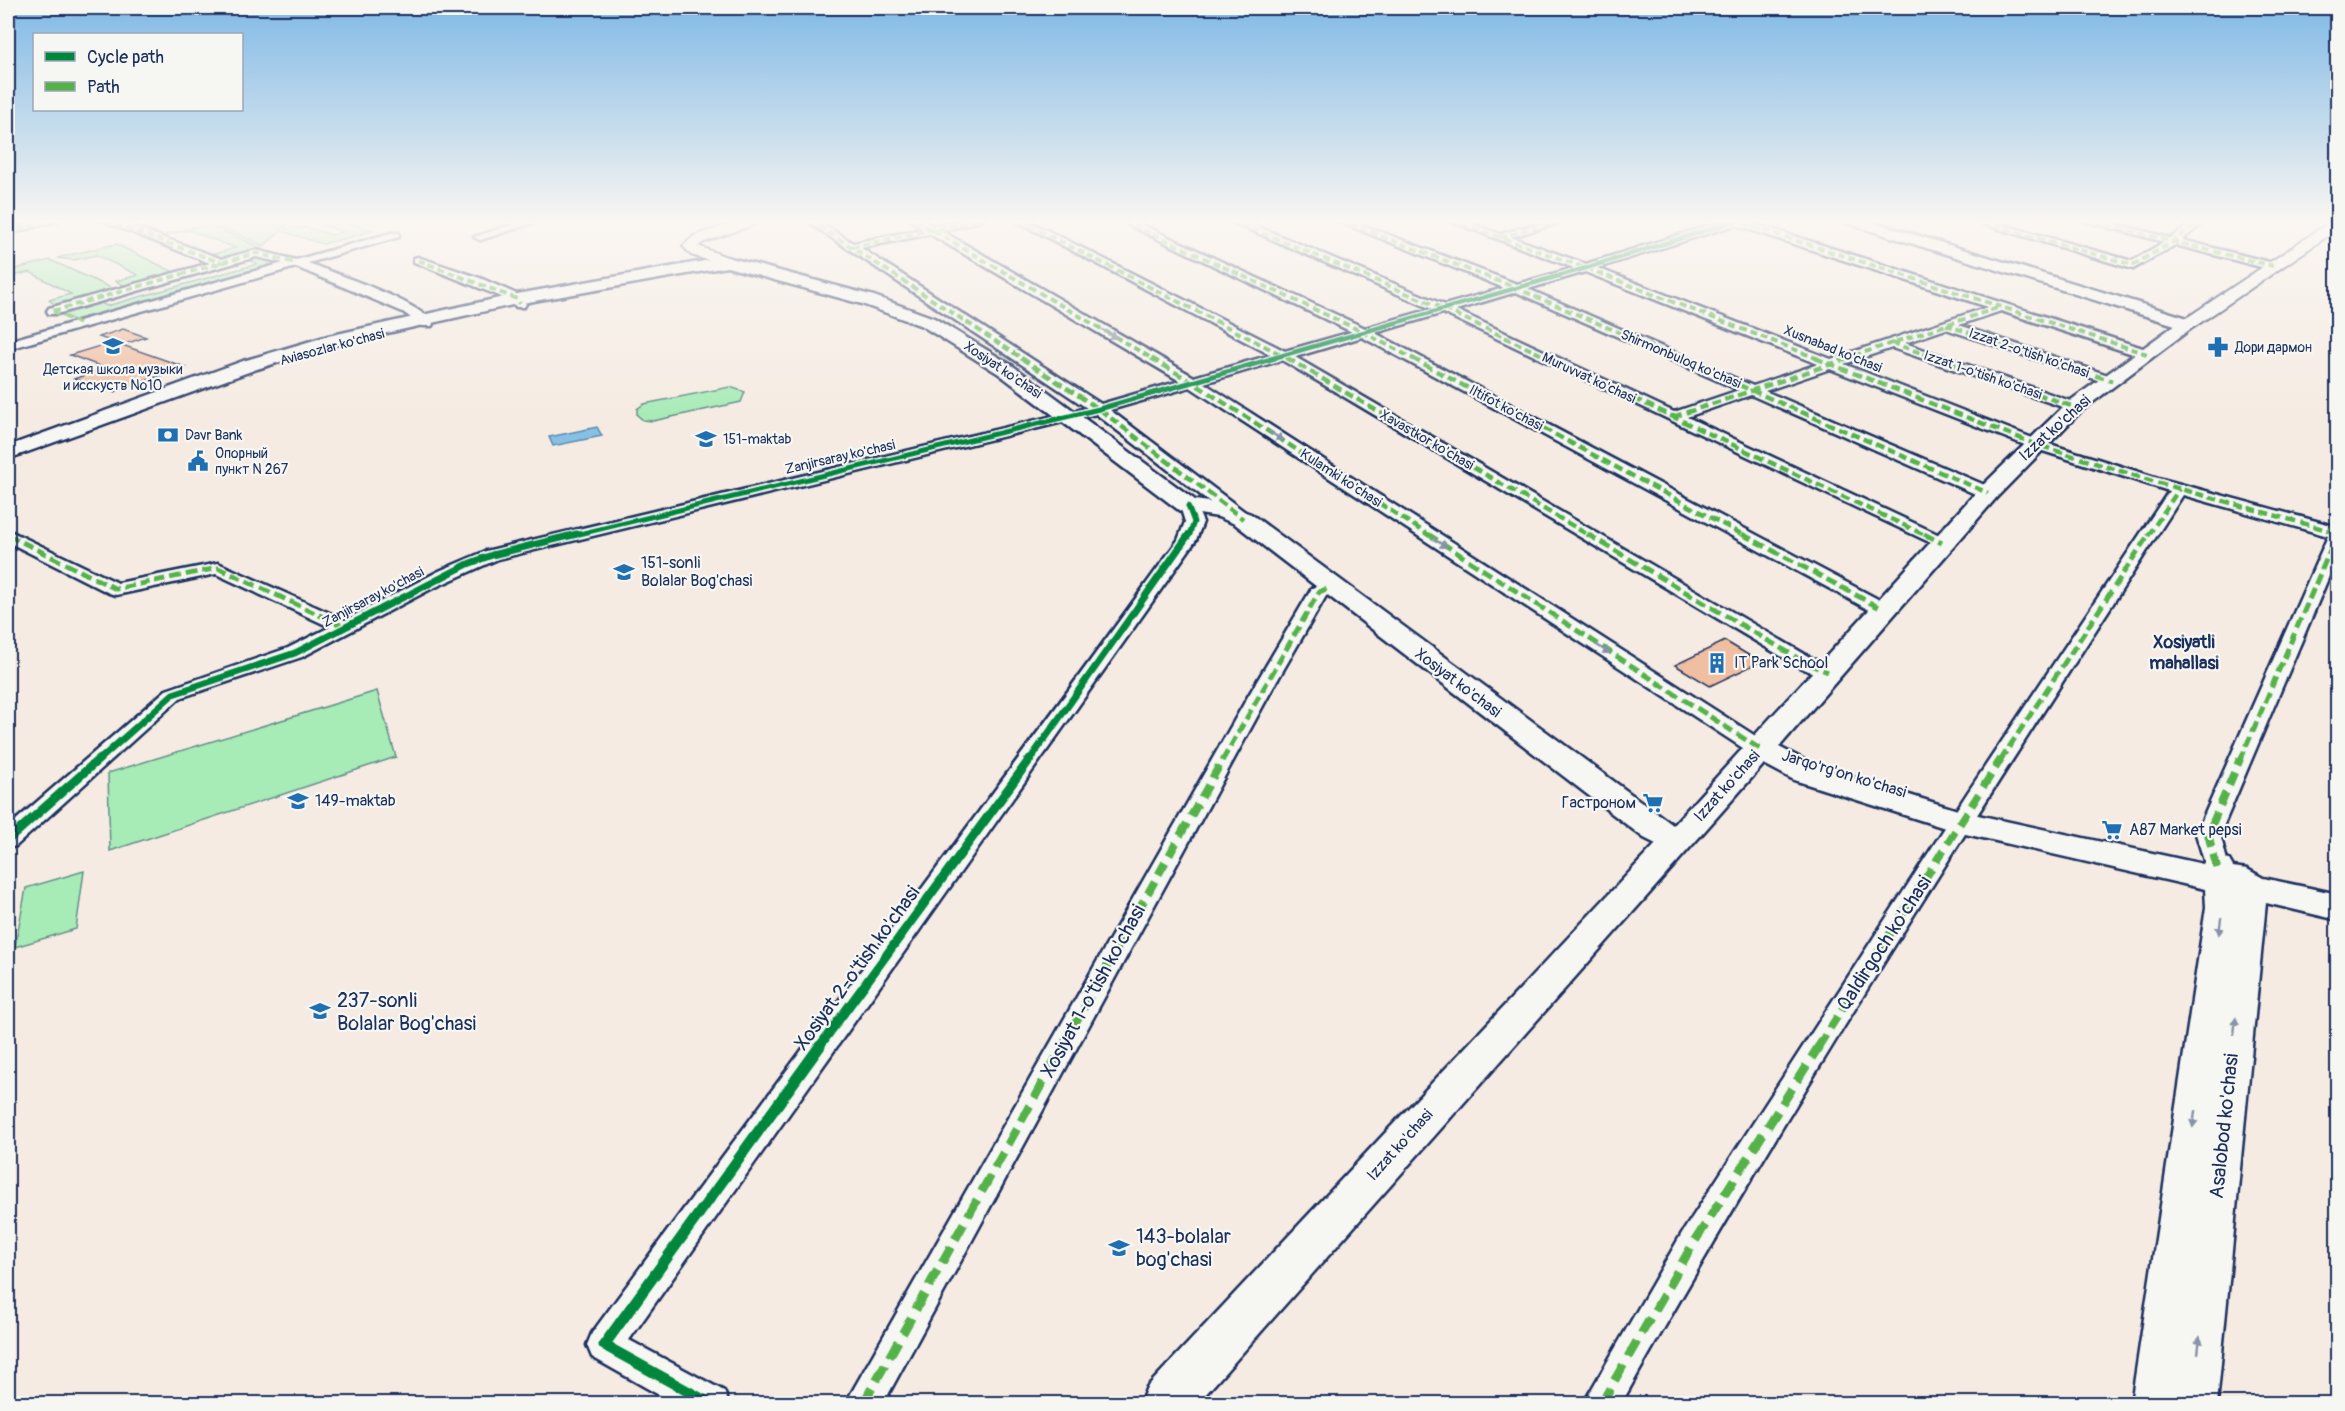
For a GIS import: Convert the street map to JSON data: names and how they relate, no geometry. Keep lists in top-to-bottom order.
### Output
{
  "streets": {
    "main road": [
      "Aviasozlar ko'chasi",
      "Xosiyat ko'chasi",
      "Izzat ko'chasi",
      "Jarqo'rg'on ko'chasi",
      "Asalobod ko'chasi"
    ],
    "street": [
      "Xusnabad ko'chasi",
      "Izzat 2-o'tish ko'chasi",
      "Shirmonbuloq ko'chasi",
      "Izzat 1-o'tish ko'chasi",
      "Muruvvat ko'chasi",
      "Iltifot ko'chasi",
      "Xavastkor ko'chasi",
      "Zanjirsaray ko'chasi",
      "Kulamki ko'chasi",
      "Qaldirgoch ko'chasi",
      "Xosiyat 2-o'tish ko'chasi",
      "Xosiyat 1-o'tish ko'chasi"
    ]
  },
  "crossings": [
    ["Xusnabad ko'chasi", "Shirmonbuloq ko'chasi"],
    ["Xusnabad ko'chasi", "Izzat ko'chasi"],
    ["Xusnabad ko'chasi", "Qaldirgoch ko'chasi"],
    ["Xusnabad ko'chasi", "Asalobod ko'chasi"],
    ["Izzat 2-o'tish ko'chasi", "Shirmonbuloq ko'chasi"],
    ["Izzat 2-o'tish ko'chasi", "Izzat ko'chasi"],
    ["Shirmonbuloq ko'chasi", "Izzat 1-o'tish ko'chasi"],
    ["Shirmonbuloq ko'chasi", "Muruvvat ko'chasi"],
    ["Shirmonbuloq ko'chasi", "Izzat ko'chasi"],
    ["Shirmonbuloq ko'chasi", "Zanjirsaray ko'chasi"],
    ["Xosiyat ko'chasi", "Izzat ko'chasi"],
    ["Xosiyat ko'chasi", "Zanjirsaray ko'chasi"],
    ["Xosiyat ko'chasi", "Xosiyat 2-o'tish ko'chasi"],
    ["Xosiyat ko'chasi", "Xosiyat 1-o'tish ko'chasi"],
    ["Izzat 1-o'tish ko'chasi", "Izzat ko'chasi"],
    ["Muruvvat ko'chasi", "Izzat ko'chasi"],
    ["Muruvvat ko'chasi", "Zanjirsaray ko'chasi"],
    ["Iltifot ko'chasi", "Izzat ko'chasi"],
    ["Iltifot ko'chasi", "Zanjirsaray ko'chasi"],
    ["Izzat ko'chasi", "Xavastkor ko'chasi"],
    ["Izzat ko'chasi", "Kulamki ko'chasi"],
    ["Izzat ko'chasi", "Jarqo'rg'on ko'chasi"],
    ["Xavastkor ko'chasi", "Zanjirsaray ko'chasi"],
    ["Zanjirsaray ko'chasi", "Kulamki ko'chasi"],
    ["Kulamki ko'chasi", "Jarqo'rg'on ko'chasi"],
    ["Jarqo'rg'on ko'chasi", "Qaldirgoch ko'chasi"],
    ["Jarqo'rg'on ko'chasi", "Asalobod ko'chasi"]
  ],
  "one_way": ["Kulamki ko'chasi"],
  "districts": ["Xosiyatli mahallasi"],
  "places": {
    "school or university": [
      "Детская школа музыки и исскуств №10",
      "151-maktab",
      "151-sonli Bolalar Bog'chasi",
      "149-maktab",
      "237-sonli Bolalar Bog'chasi",
      "143-bolalar bog'chasi"
    ],
    "pharmacy": ["Дори дармон"],
    "bank": ["Davr Bank"],
    "public building": ["Опорный пункт N 267"],
    "building": ["IT Park School"],
    "supermarket": ["Гастроном", "A87 Market pepsi"]
  },
  "legend": ["Cycle path", "Path"]
}
